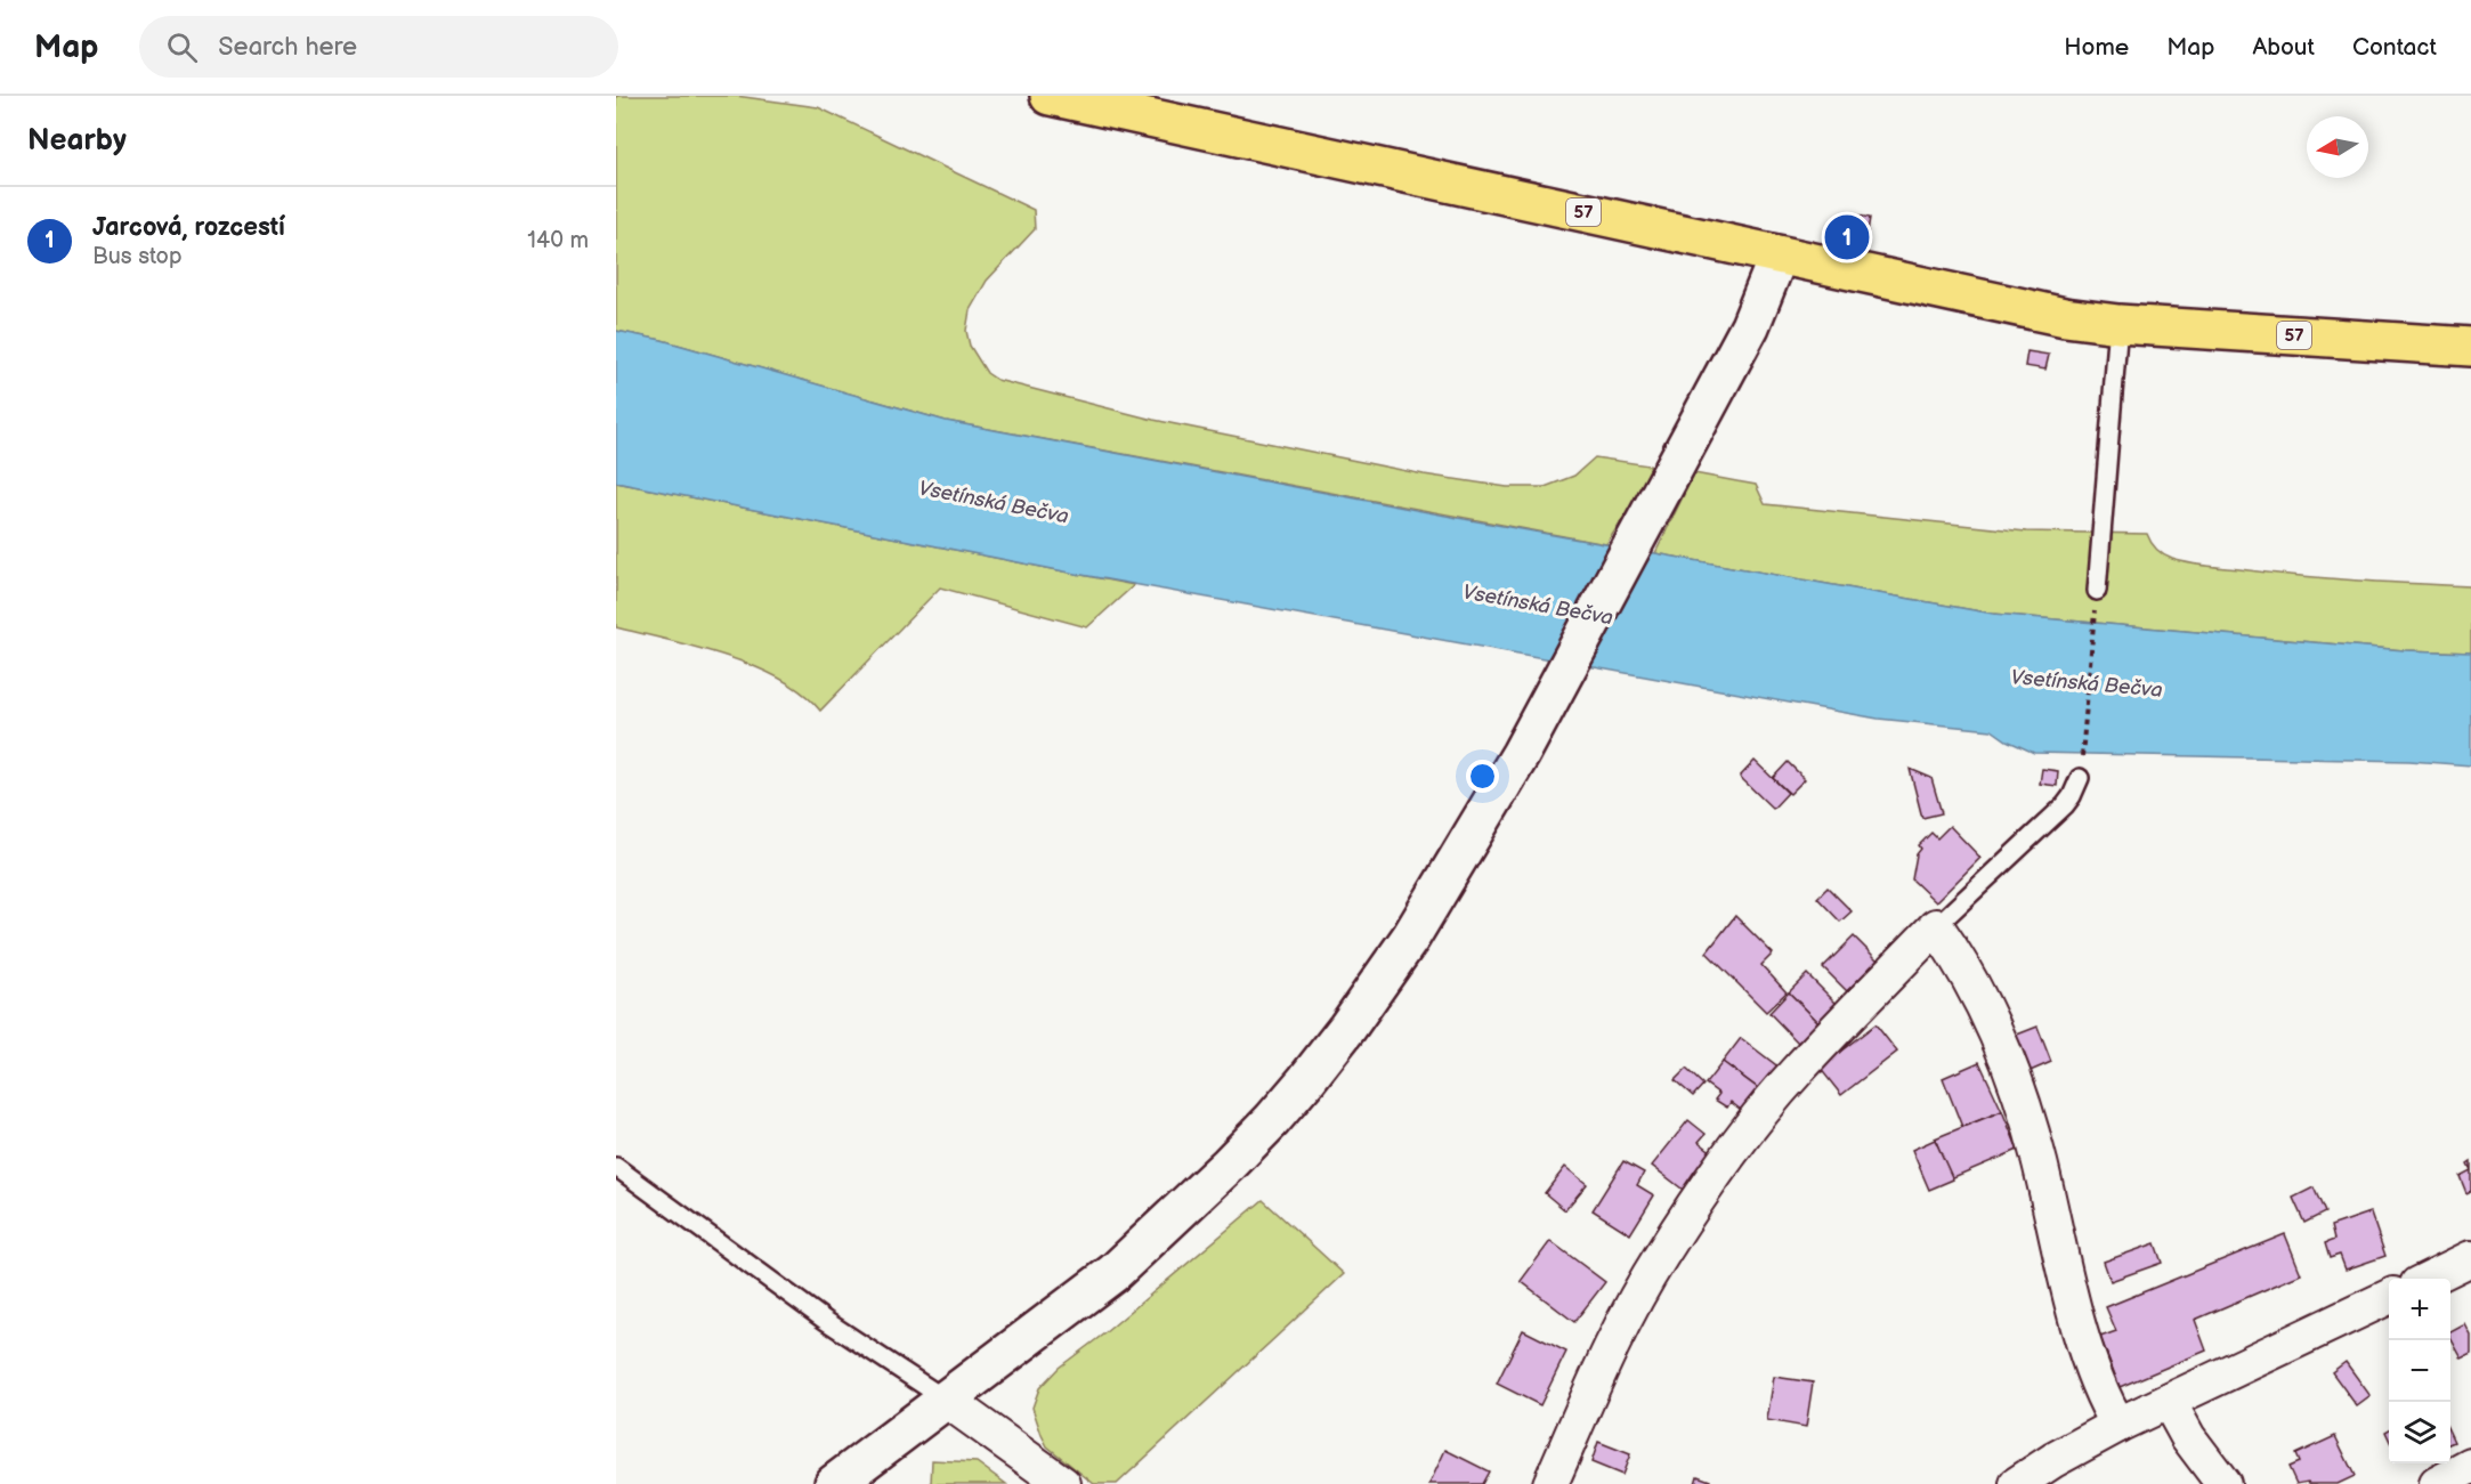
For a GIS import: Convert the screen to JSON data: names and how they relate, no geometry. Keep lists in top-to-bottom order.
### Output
{
  "streets": {
    "main road": ["57"]
  },
  "water": ["Vsetínská Bečva"],
  "north": "left",
  "page": {
    "header": "Map",
    "search": "Search here",
    "nav": [
      "Home",
      "Map",
      "About",
      "Contact"
    ],
    "heading": "Nearby",
    "list": [
      {
        "mark": "1",
        "name": "Jarcová, rozcestí",
        "note": "Bus stop",
        "value": "140 m"
      }
    ],
    "pins": "1",
    "map_buttons": ["+", "−"]
  }
}
